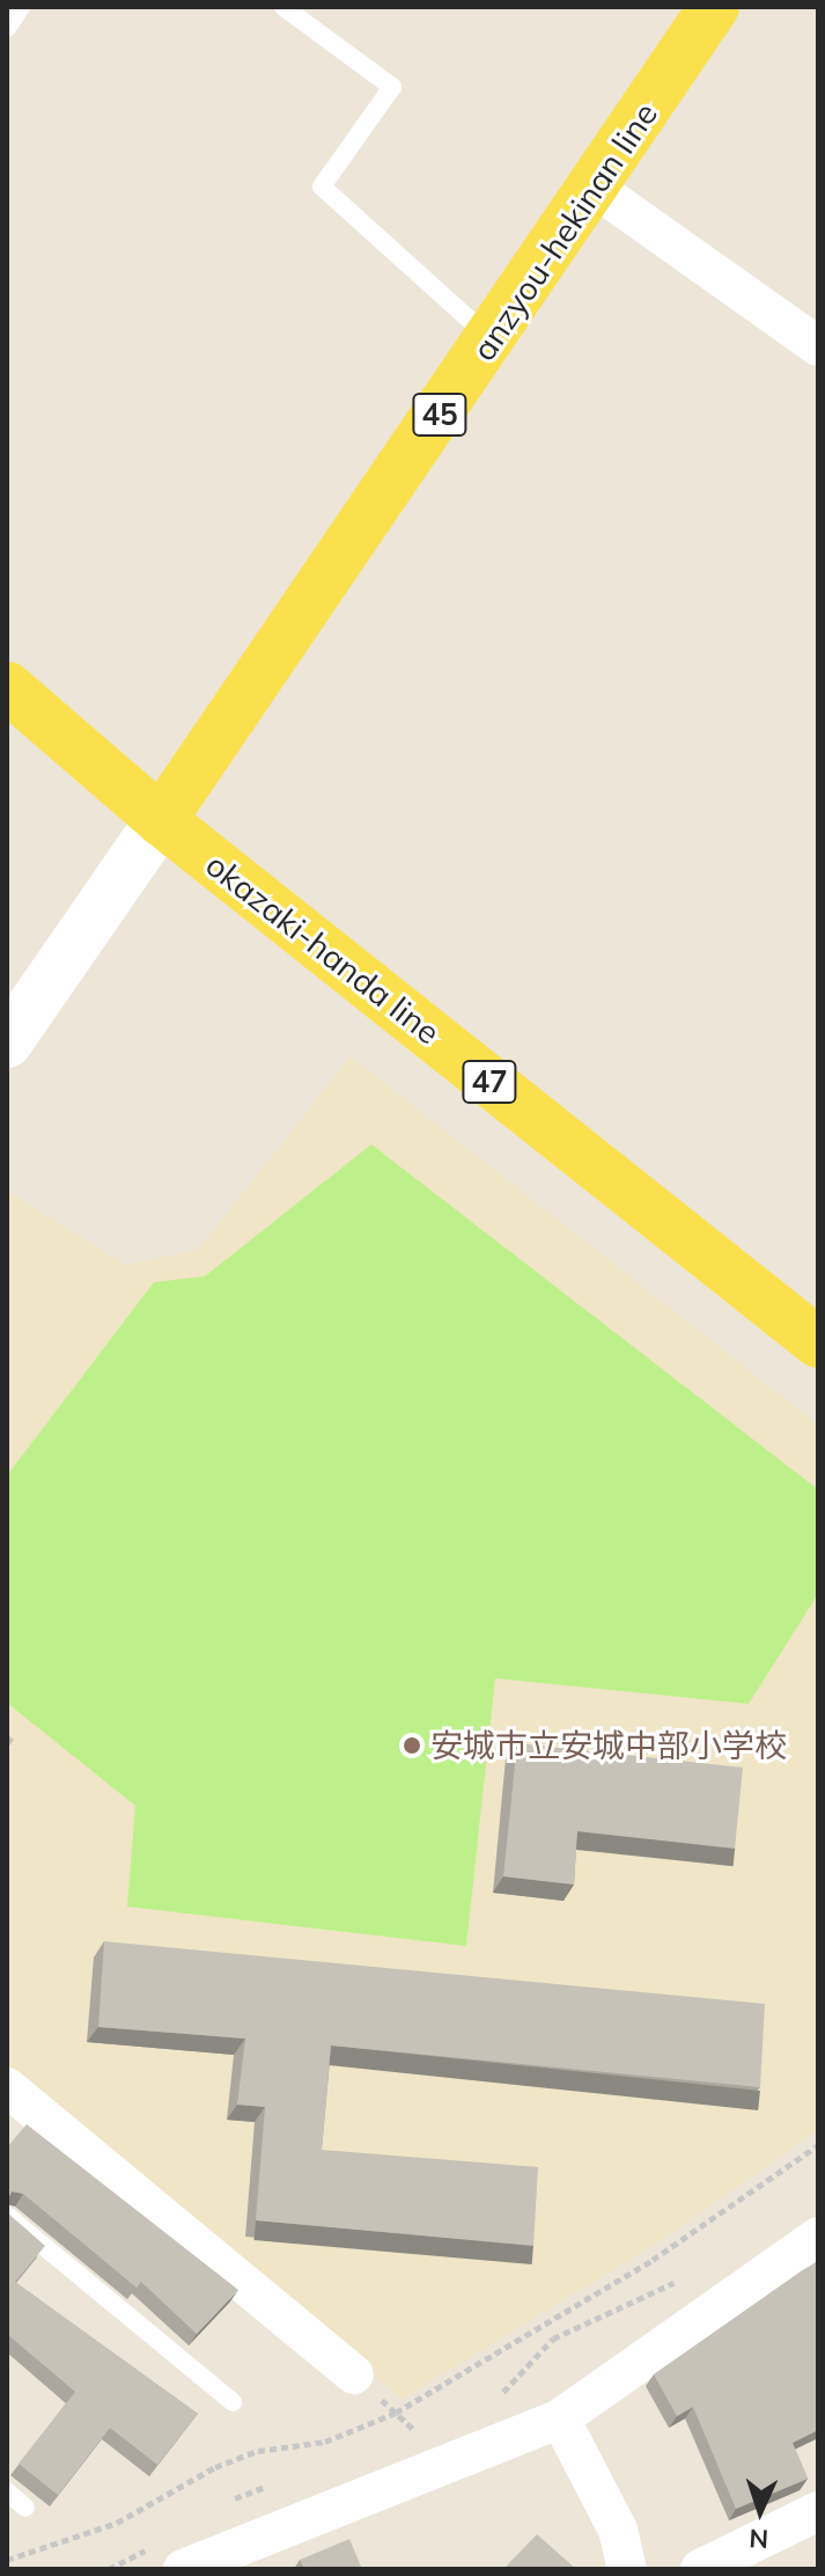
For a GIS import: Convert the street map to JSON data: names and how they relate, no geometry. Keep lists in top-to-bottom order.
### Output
{
  "streets": {
    "main road": [
      "anzyou-hekinan line",
      "45",
      "okazaki-handa line",
      "47"
    ]
  },
  "crossings": [
    ["anzyou-hekinan line", "okazaki-handa line"]
  ],
  "places": ["安城市立安城中部小学校"],
  "north": "bottom"
}
